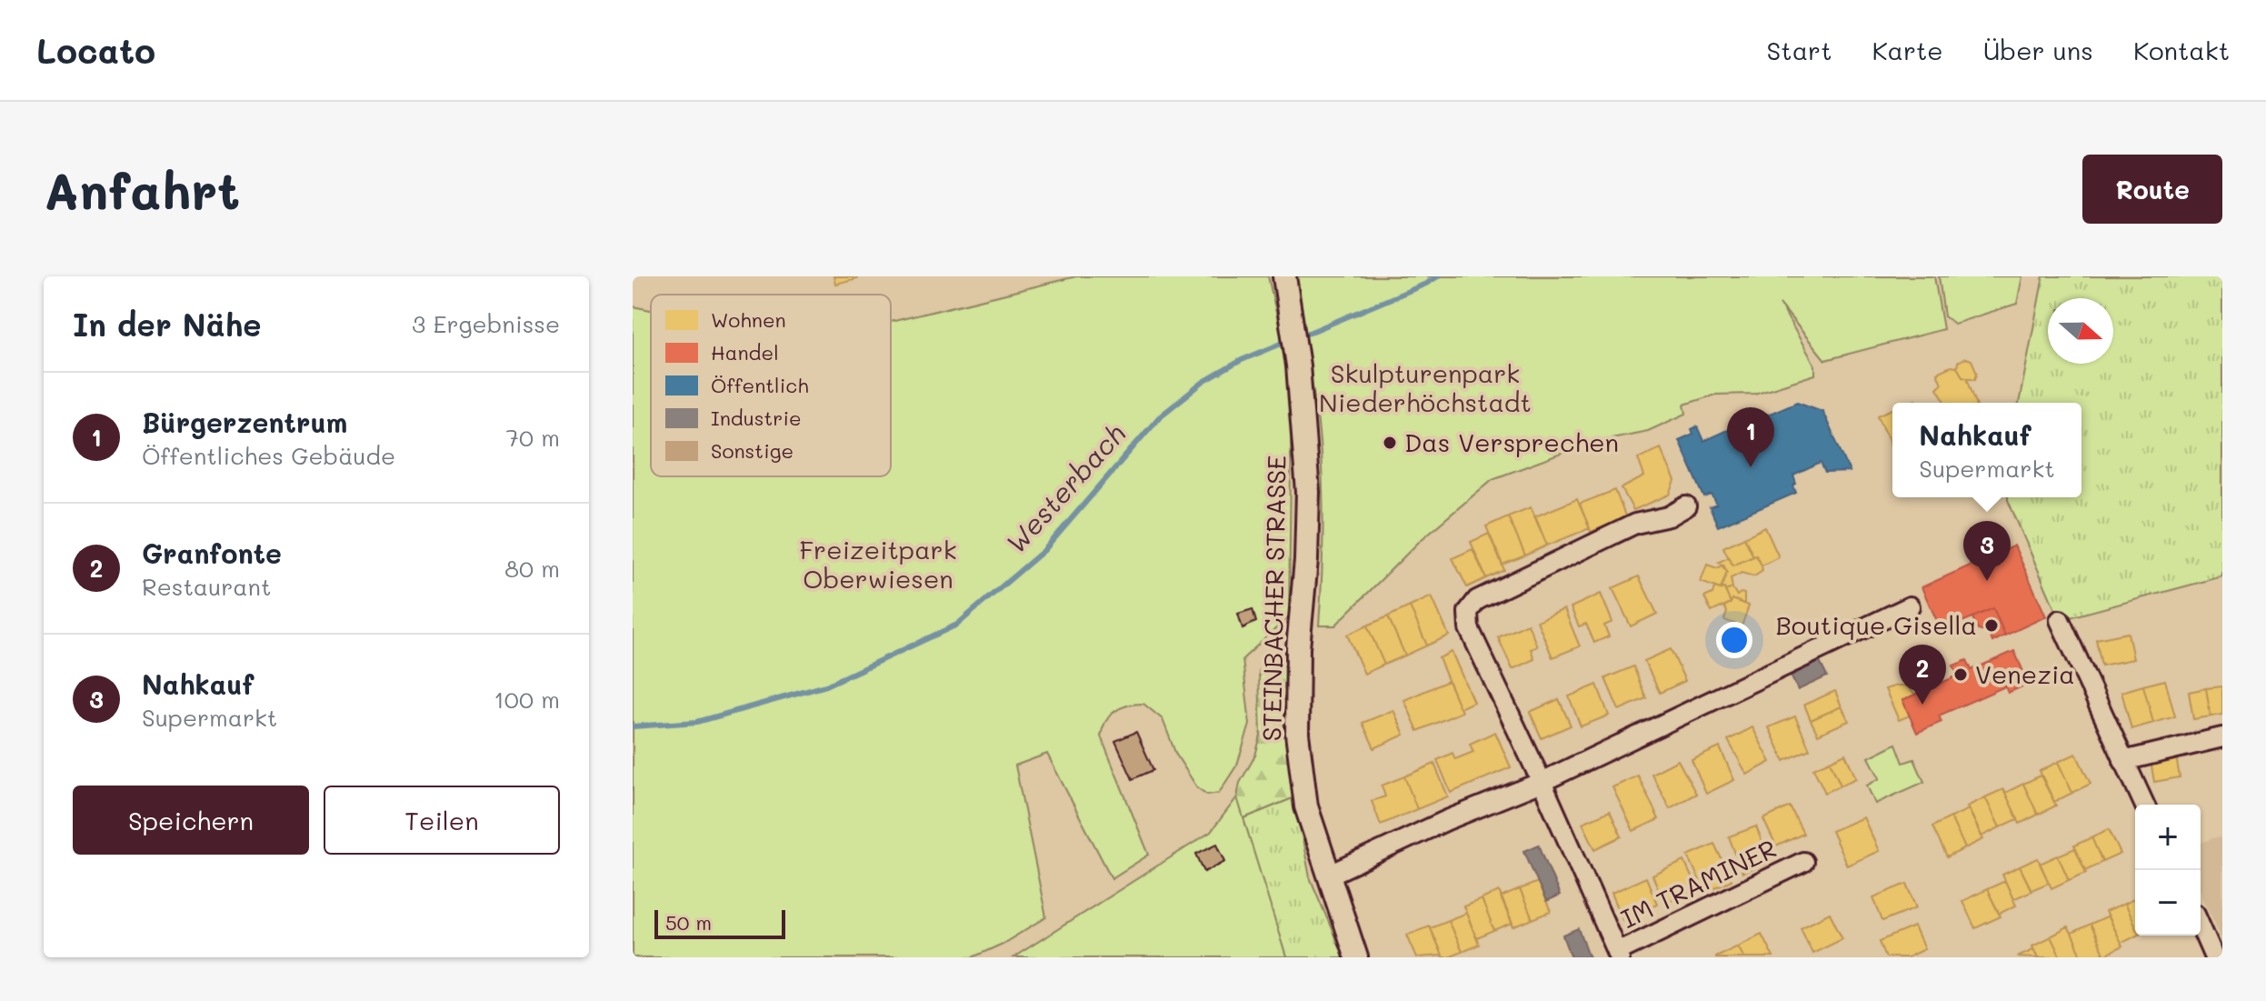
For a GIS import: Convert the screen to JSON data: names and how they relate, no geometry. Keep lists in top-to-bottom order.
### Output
{
  "streets": {
    "main road": ["STEINBACHER STRASSE"],
    "street": ["IM TRAMINER"]
  },
  "water": ["Westerbach"],
  "parks": ["Skulpturenpark Niederhöchstadt", "Freizeitpark Oberwiesen"],
  "places": ["Das Versprechen", "Boutique Gisella", "Venezia"],
  "legend": [
    "Wohnen",
    "Handel",
    "Öffentlich",
    "Industrie",
    "Sonstige"
  ],
  "scale_bar": "50 m",
  "north": "right",
  "page": {
    "header": "Locato",
    "nav": [
      "Start",
      "Karte",
      "Über uns",
      "Kontakt"
    ],
    "buttons": [
      "Route",
      ["Speichern", "Teilen"]
    ],
    "title": "Anfahrt",
    "heading": ["In der Nähe", "3 Ergebnisse"],
    "list": [
      {
        "mark": "1",
        "name": "Bürgerzentrum",
        "note": "Öffentliches Gebäude",
        "value": "70 m"
      },
      {
        "mark": "2",
        "name": "Granfonte",
        "note": "Restaurant",
        "value": "80 m"
      },
      {
        "mark": "3",
        "name": "Nahkauf",
        "note": "Supermarkt",
        "value": "100 m"
      }
    ],
    "popup": ["Nahkauf", "Supermarkt"],
    "pins": ["1", "3", "2"],
    "map_buttons": ["+", "−"],
    "scale": "50 m"
  }
}
